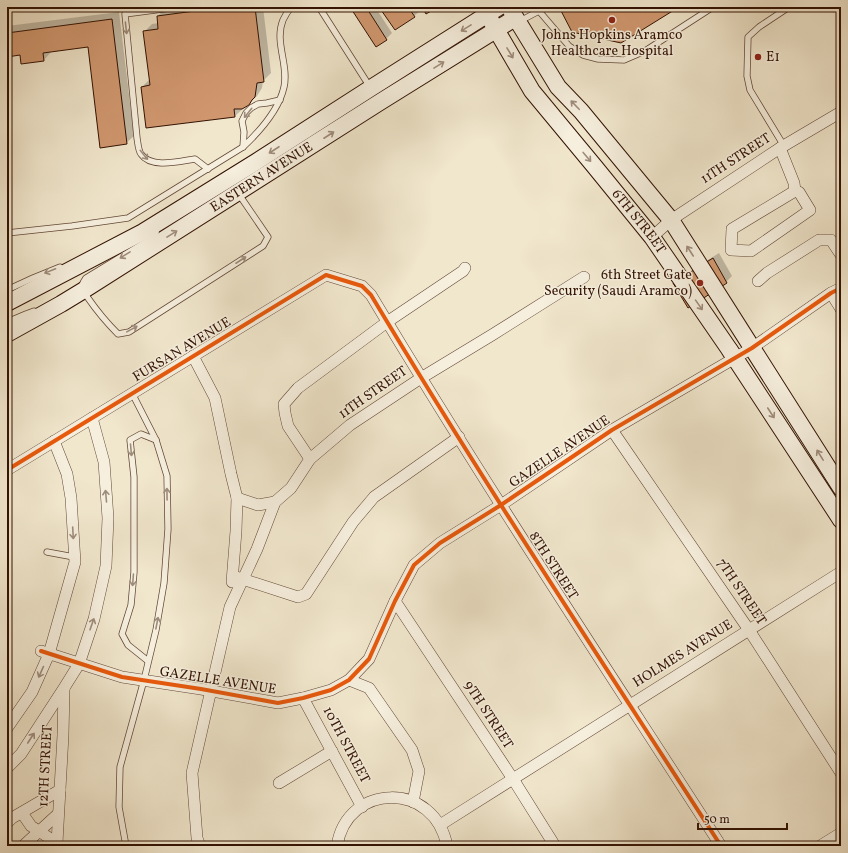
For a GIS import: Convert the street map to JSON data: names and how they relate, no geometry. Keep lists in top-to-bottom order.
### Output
{
  "streets": {
    "main road": ["EASTERN AVENUE", "6TH STREET"],
    "street": [
      "11TH STREET",
      "FURSAN AVENUE",
      "GAZELLE AVENUE",
      "8TH STREET",
      "7TH STREET",
      "HOLMES AVENUE",
      "9TH STREET",
      "10TH STREET",
      "12TH STREET"
    ]
  },
  "crossings": [
    ["11TH STREET", "6TH STREET"],
    ["11TH STREET", "FURSAN AVENUE"],
    ["11TH STREET", "GAZELLE AVENUE"],
    ["11TH STREET", "8TH STREET"],
    ["EASTERN AVENUE", "6TH STREET"],
    ["6TH STREET", "GAZELLE AVENUE"],
    ["FURSAN AVENUE", "8TH STREET"],
    ["GAZELLE AVENUE", "8TH STREET"],
    ["GAZELLE AVENUE", "7TH STREET"],
    ["GAZELLE AVENUE", "9TH STREET"],
    ["GAZELLE AVENUE", "10TH STREET"],
    ["8TH STREET", "HOLMES AVENUE"],
    ["7TH STREET", "HOLMES AVENUE"],
    ["HOLMES AVENUE", "9TH STREET"]
  ],
  "places": ["Johns Hopkins Aramco Healthcare Hospital", "E1", "6th Street Gate Security (Saudi Aramco)"],
  "scale_bar": "50 m"
}
